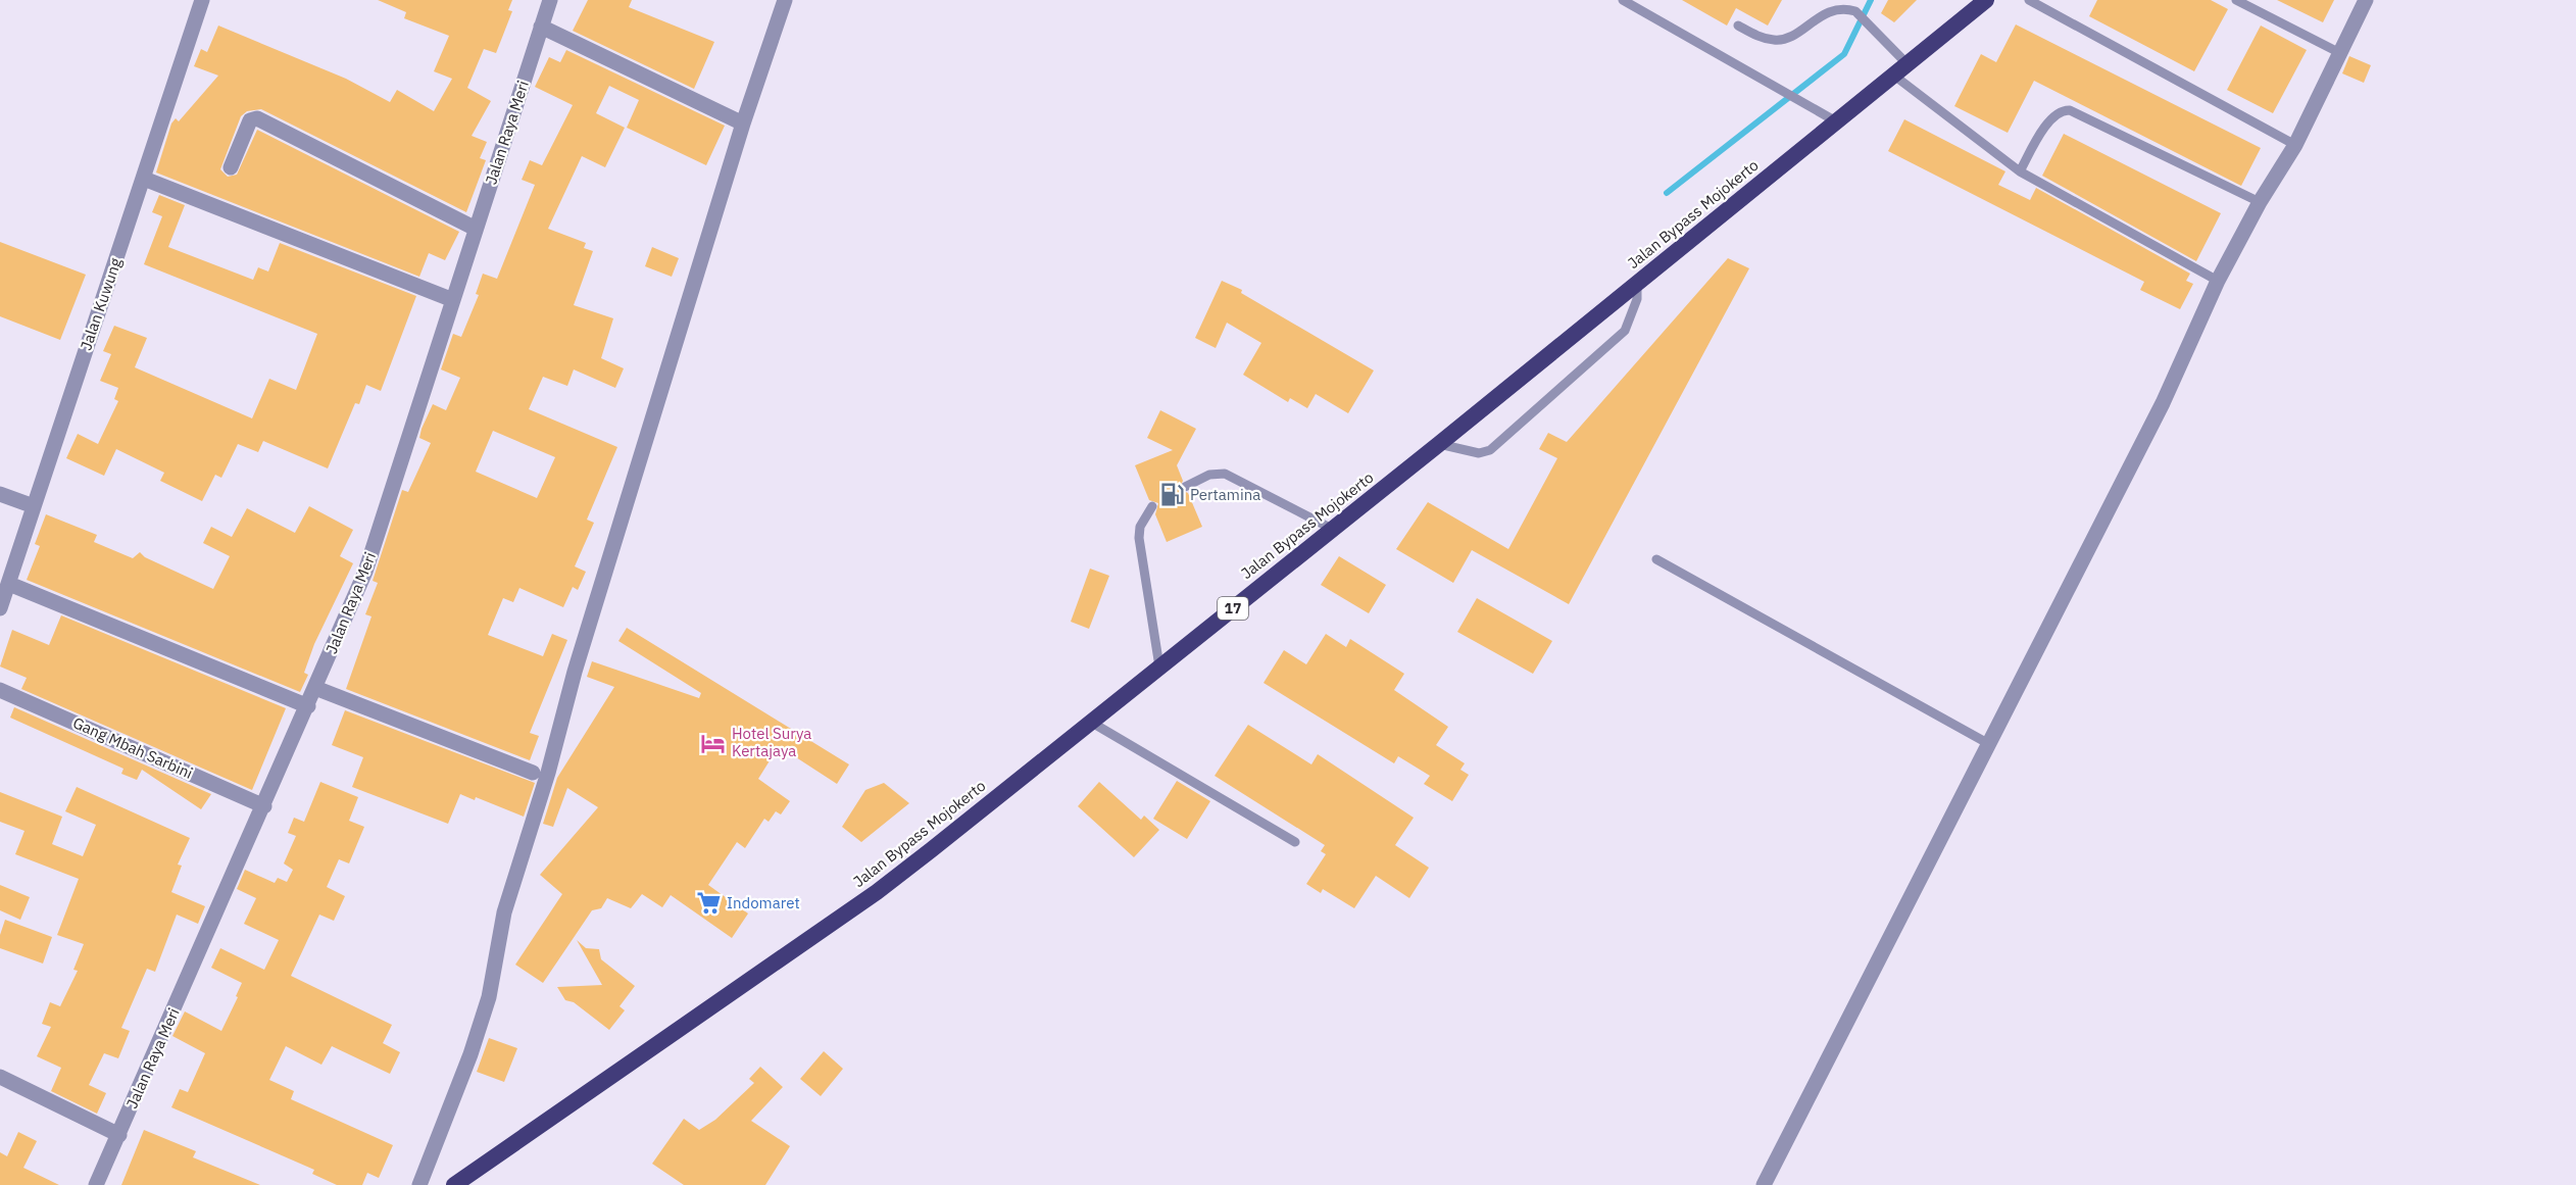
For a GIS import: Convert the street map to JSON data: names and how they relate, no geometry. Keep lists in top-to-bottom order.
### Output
{
  "streets": {
    "highway": ["Jalan Bypass Mojokerto", "17"],
    "street": ["Jalan Raya Meri", "Jalan Kuwung", "Gang Mbah Sarbini"]
  },
  "crossings": [
    ["Jalan Raya Meri", "Gang Mbah Sarbini"]
  ],
  "places": {
    "fuel station": ["Pertamina"],
    "hotel": ["Hotel Surya Kertajaya"],
    "supermarket": ["Indomaret"]
  }
}
